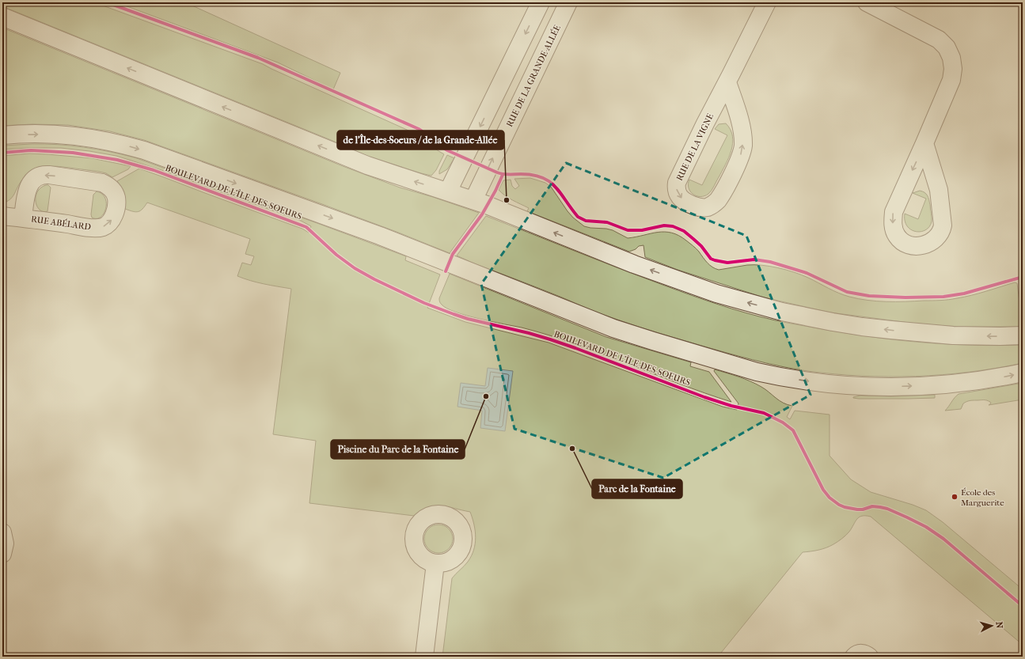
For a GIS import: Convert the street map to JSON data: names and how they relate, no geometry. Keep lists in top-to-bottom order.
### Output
{
  "streets": {
    "street": [
      "RUE DE LA GRANDE-ALLÉE",
      "RUE DE LA VIGNE",
      "BOULEVARD DE L'ÎLE-DES-SOEURS",
      "RUE ABÉLARD"
    ]
  },
  "places": [
    "de l'Île-des-Soeurs / de la Grande-Allée",
    "Piscine du Parc de la Fontaine",
    "Parc de la Fontaine",
    "École des Marguerite"
  ],
  "north": "right"
}
